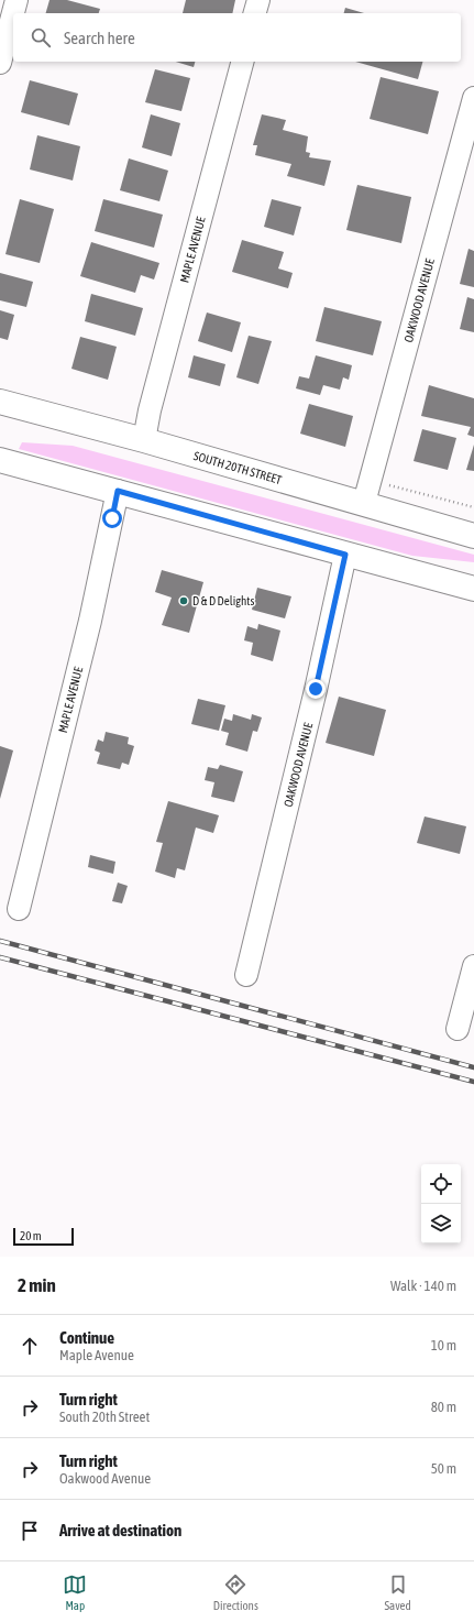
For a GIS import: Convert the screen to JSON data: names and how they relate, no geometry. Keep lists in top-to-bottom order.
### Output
{
  "streets": {
    "main road": ["SOUTH 20TH STREET"],
    "street": ["MAPLE AVENUE", "OAKWOOD AVENUE"]
  },
  "crossings": [
    ["MAPLE AVENUE", "SOUTH 20TH STREET"],
    ["OAKWOOD AVENUE", "SOUTH 20TH STREET"]
  ],
  "places": ["D & D Delights"],
  "scale_bar": "20 m",
  "page": {
    "search": "Search here",
    "scale": "20 m",
    "heading": ["2 min", "Walk · 140 m"],
    "list": [
      ["Continue", "Maple Avenue", "10 m"],
      ["Turn right", "South 20th Street", "80 m"],
      ["Turn right", "Oakwood Avenue", "50 m"],
      "Arrive at destination"
    ],
    "nav": ["Map", "Directions", "Saved"]
  }
}
